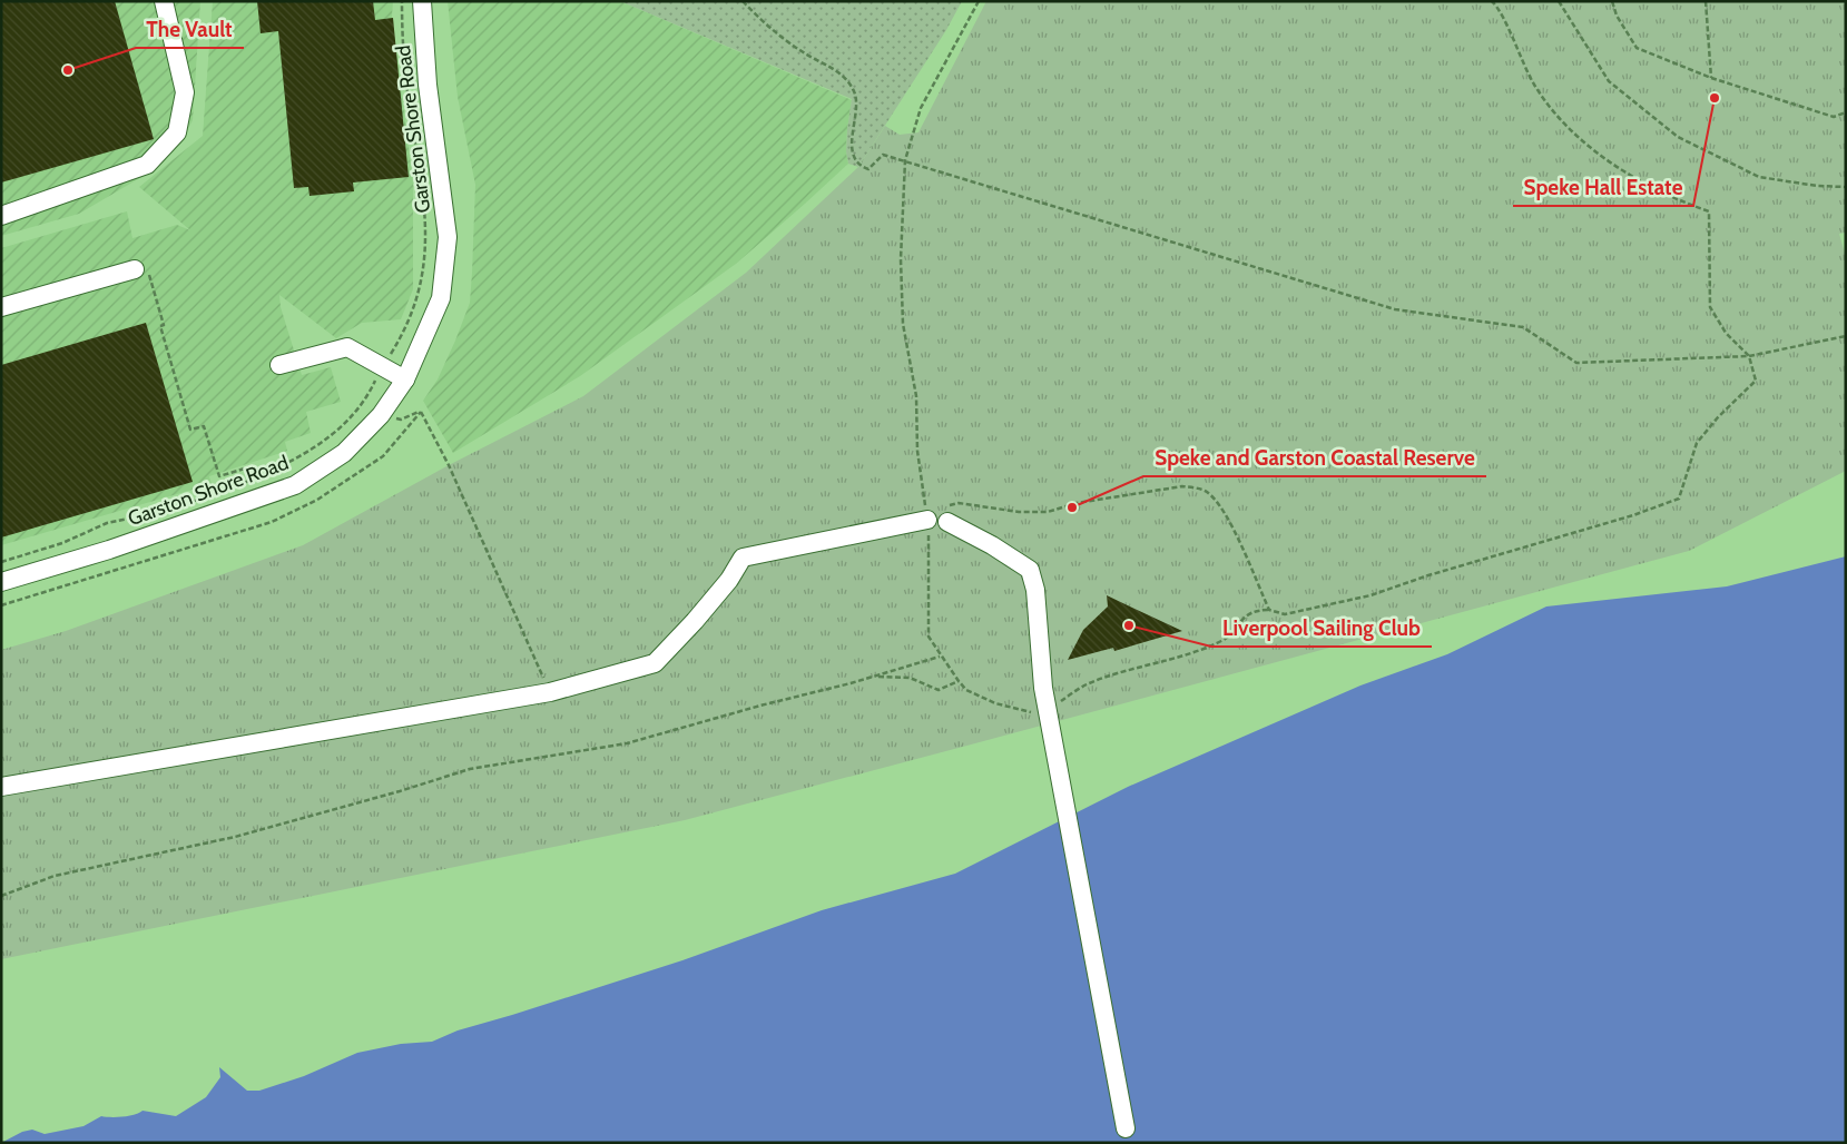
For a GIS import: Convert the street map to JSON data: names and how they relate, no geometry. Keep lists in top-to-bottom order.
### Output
{
  "streets": {
    "street": ["Garston Shore Road"]
  },
  "places": [
    "The Vault",
    "Speke Hall Estate",
    "Speke and Garston Coastal Reserve",
    "Liverpool Sailing Club"
  ]
}
